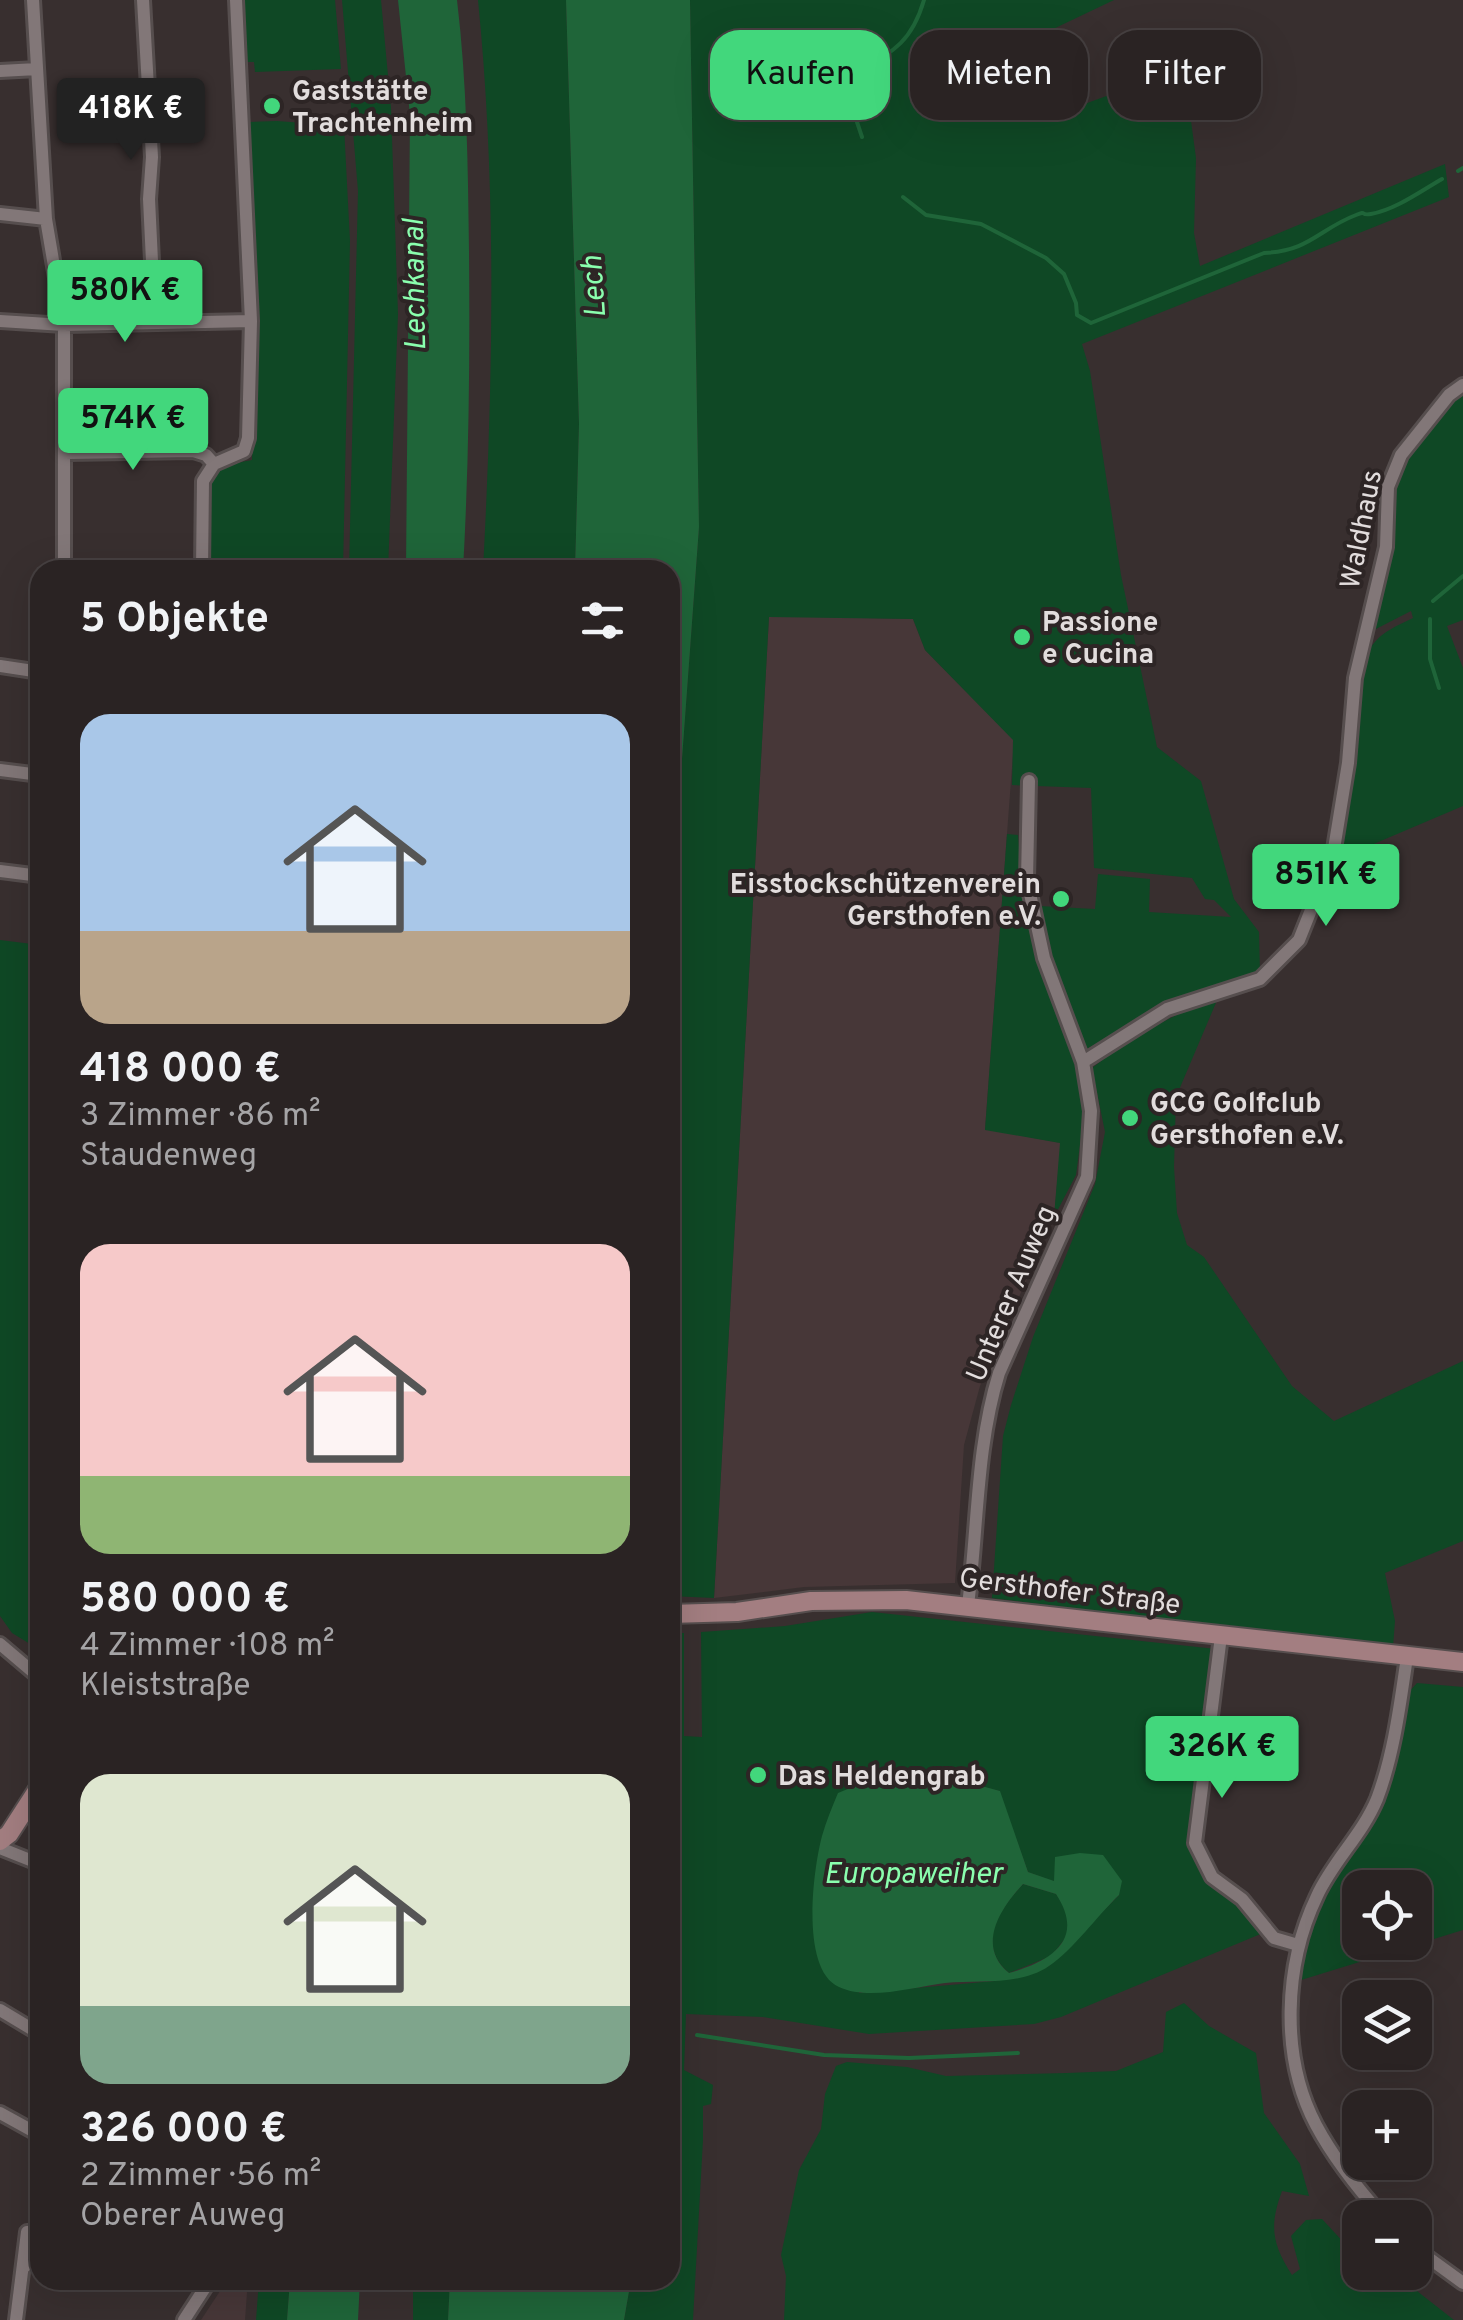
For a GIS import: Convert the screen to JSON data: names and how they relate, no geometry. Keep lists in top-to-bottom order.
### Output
{
  "streets": {
    "main road": ["Gersthofer Straße"],
    "street": ["Waldhaus", "Unterer Auweg"]
  },
  "crossings": [
    ["Waldhaus", "Unterer Auweg"],
    ["Unterer Auweg", "Gersthofer Straße"]
  ],
  "water": ["Lechkanal", "Lech", "Europaweiher"],
  "places": [
    "Gaststätte Trachtenheim",
    "Passione e Cucina",
    "Eisstockschützenverein Gersthofen e.V.",
    "GCG Golfclub Gersthofen e.V.",
    "Das Heldengrab"
  ],
  "page": {
    "chip": ["Kaufen", "Mieten", "Filter"],
    "price": [
      "418K €",
      "580K €",
      "574K €",
      "851K €",
      "326K €"
    ],
    "heading": "5 Objekte",
    "list": [
      {
        "name": "418 000 €",
        "note": "3 Zimmer · 86 m² · Staudenweg"
      },
      {
        "name": "580 000 €",
        "note": "4 Zimmer · 108 m² · Kleiststraße"
      },
      {
        "name": "326 000 €",
        "note": "2 Zimmer · 56 m² · Oberer Auweg"
      }
    ],
    "map_buttons": ["+", "−"]
  }
}
